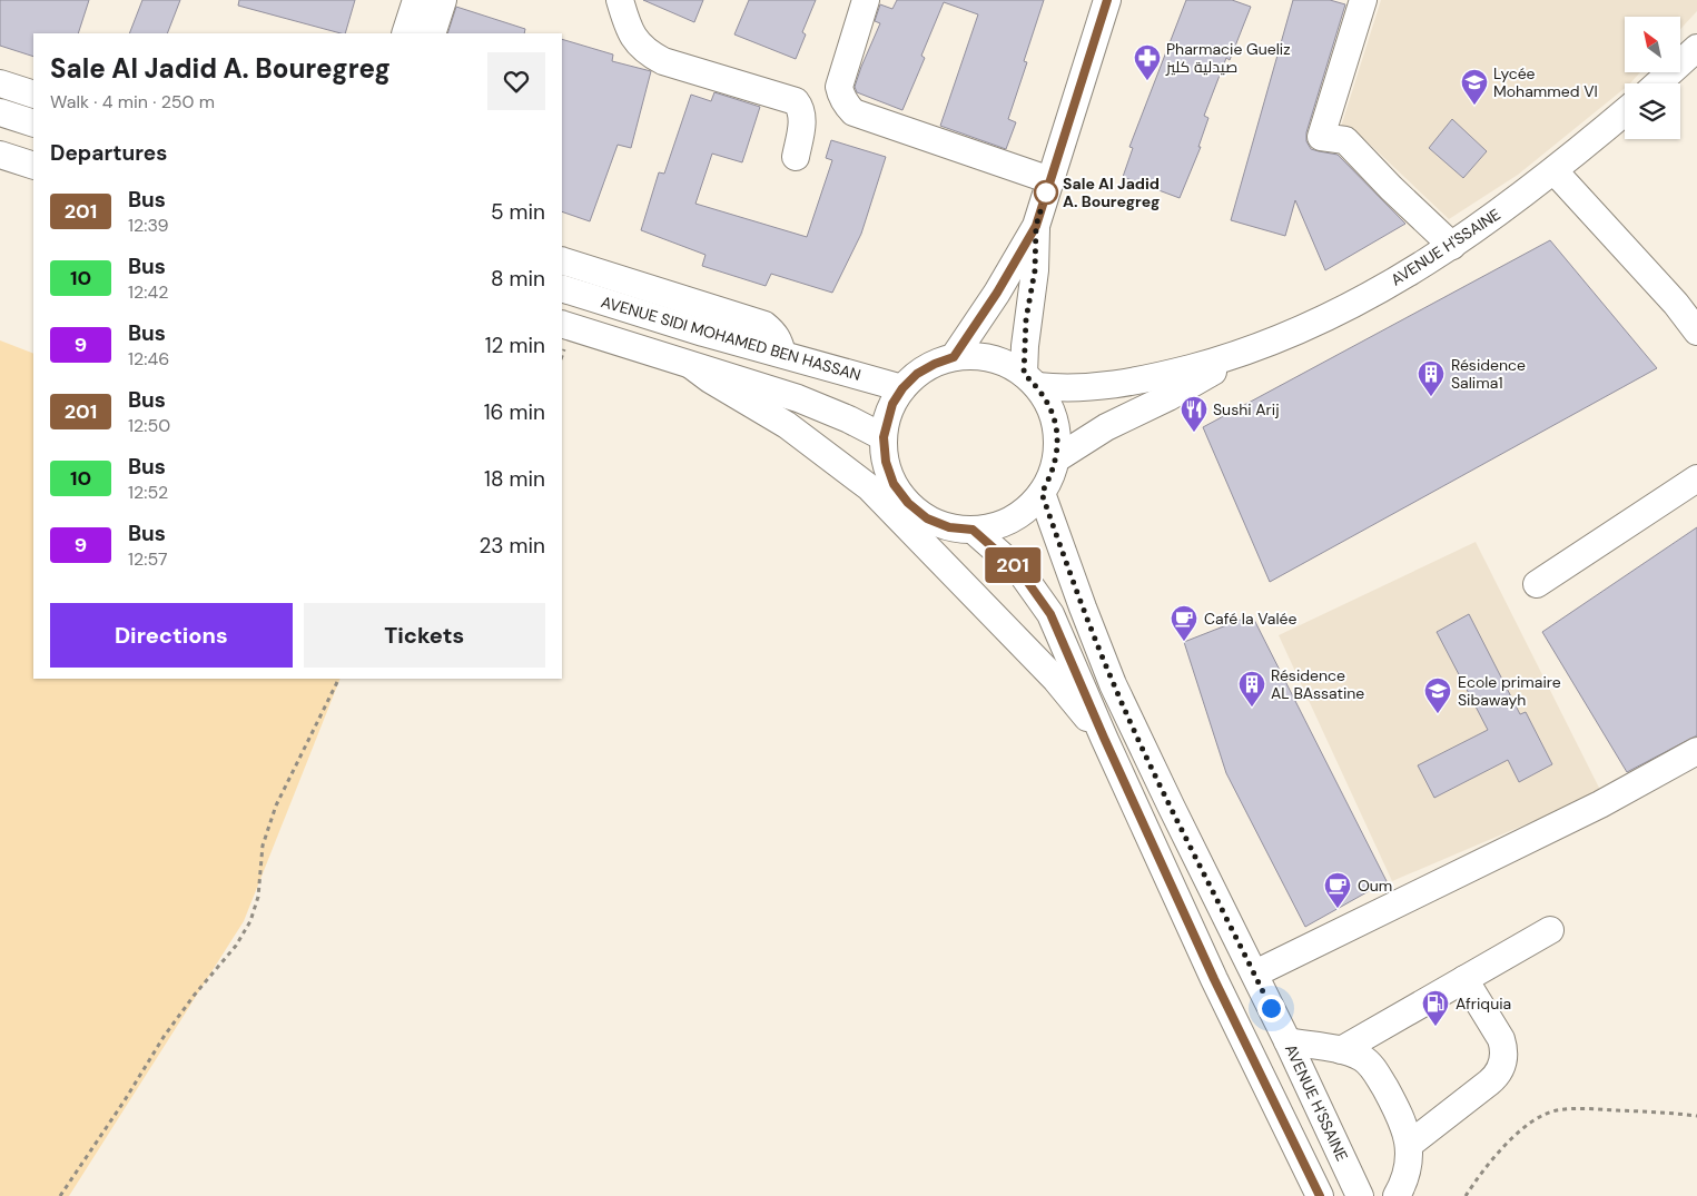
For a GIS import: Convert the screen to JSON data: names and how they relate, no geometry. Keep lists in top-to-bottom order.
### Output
{
  "streets": {
    "street": ["AVENUE H'SSAINE", "AVENUE SIDI MOHAMED BEN HASSAN"]
  },
  "crossings": [
    ["AVENUE H'SSAINE", "AVENUE SIDI MOHAMED BEN HASSAN"]
  ],
  "places": {
    "pharmacy": ["Pharmacie Gueliz صيدلية كليز"],
    "school or university": ["Lycée Mohammed VI", "Ecole primaire Sibawayh"],
    "other": ["Sale Al Jadid A. Bouregreg"],
    "building": ["Résidence Salima1", "Résidence AL BAssatine"],
    "restaurant": ["Sushi Arij"],
    "cafe": ["Café la Valée", "Oum"],
    "fuel station": ["Afriquia"]
  },
  "lines": ["bus line 201"],
  "north": "top left",
  "page": {
    "on_map": "201",
    "heading": [
      ["Sale Al Jadid A. Bouregreg", "Walk · 4 min · 250 m"],
      "Departures"
    ],
    "list": [
      {
        "mark": "201",
        "name": "Bus",
        "note": "12:39",
        "value": "5 min"
      },
      {
        "mark": "10",
        "name": "Bus",
        "note": "12:42",
        "value": "8 min"
      },
      {
        "mark": "9",
        "name": "Bus",
        "note": "12:46",
        "value": "12 min"
      },
      {
        "mark": "201",
        "name": "Bus",
        "note": "12:50",
        "value": "16 min"
      },
      {
        "mark": "10",
        "name": "Bus",
        "note": "12:52",
        "value": "18 min"
      },
      {
        "mark": "9",
        "name": "Bus",
        "note": "12:57",
        "value": "23 min"
      }
    ],
    "buttons": ["Directions", "Tickets"]
  }
}
